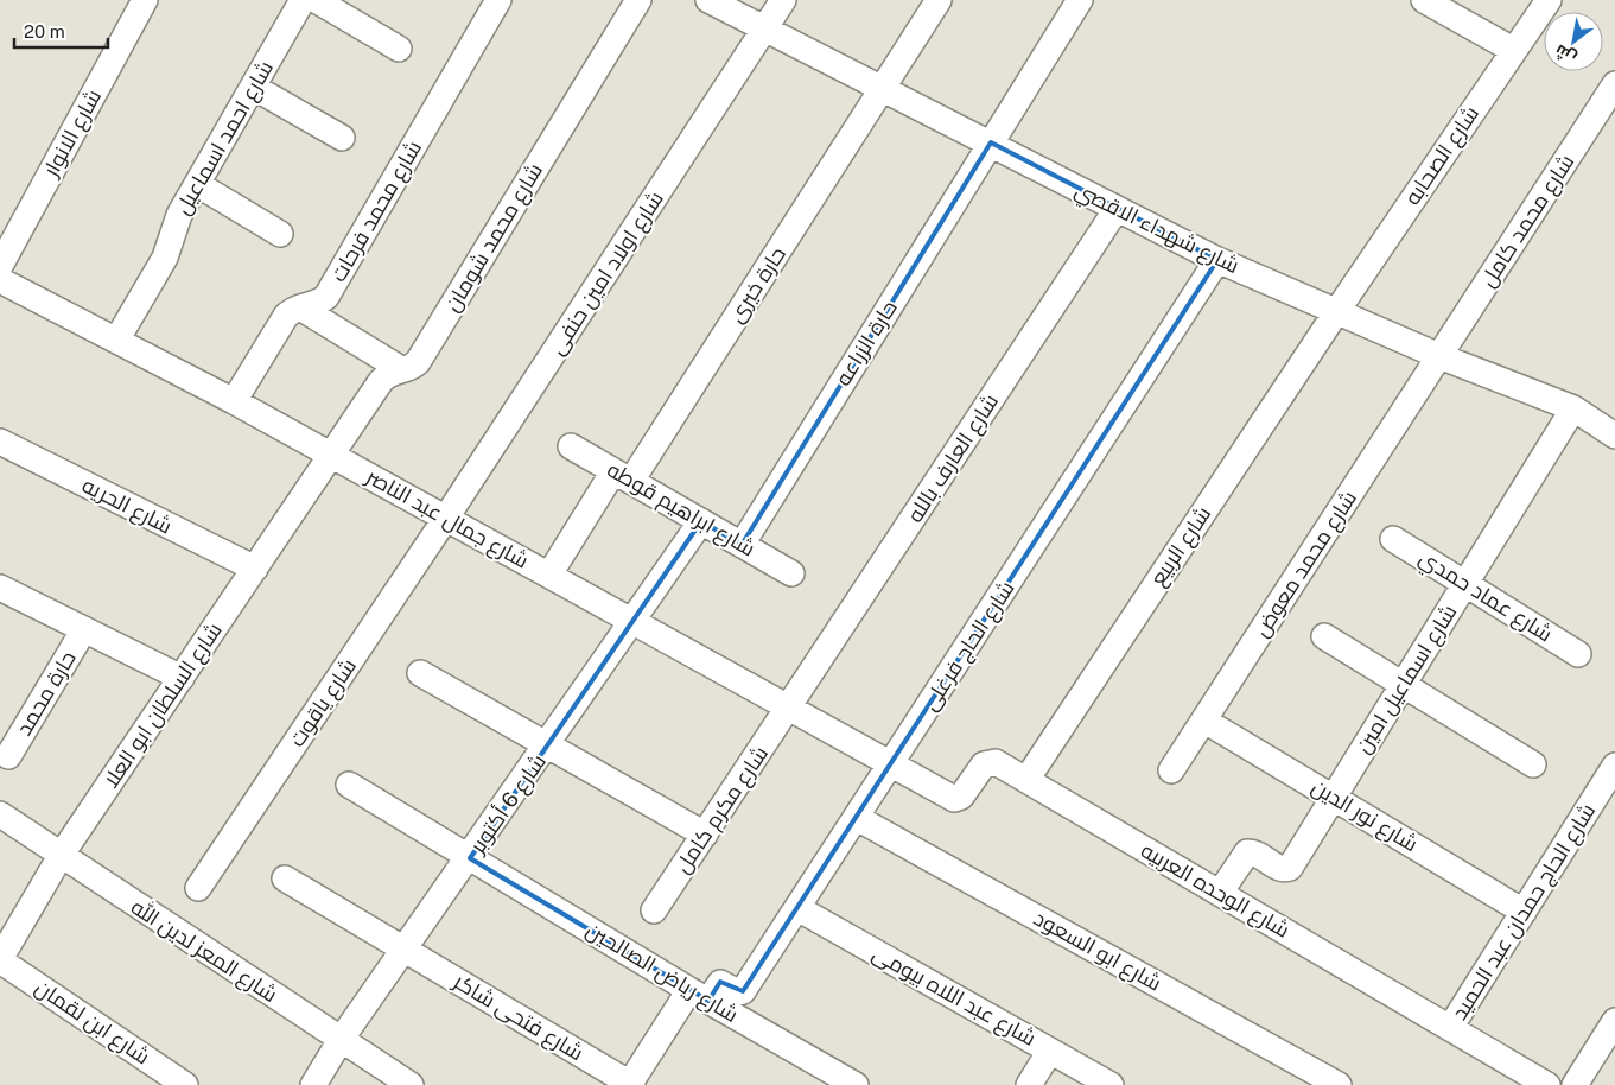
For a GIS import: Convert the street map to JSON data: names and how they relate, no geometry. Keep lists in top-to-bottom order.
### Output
{
  "streets": {
    "street": [
      "شارع الانوار",
      "شارع احمد اسماعيل",
      "شارع الصحابه",
      "شارع محمد فرحات",
      "شارع محمد كامل",
      "شارع شهداء الاقصي",
      "شارع محمد شومان",
      "شارع اولاد امين حنفى",
      "حارة خيرى",
      "حارة الزراعه",
      "شارع العارف بالله",
      "شارع الحريه",
      "شارع ابراهيم قوطه",
      "شارع جمال عبد الناصر",
      "شارع الربيع",
      "شارع محمد معوض",
      "شارع عماد حمدي",
      "شارع الحاج فرغلى",
      "شارع اسماعيل امين",
      "حارة محمد",
      "شارع ياقوت",
      "شارع السلطان ابو العلا",
      "شارع 6 أكتوبر",
      "شارع مكرم كامل",
      "شارع نور الدين",
      "شارع الوحده العربيه",
      "شارع الحاج حمدان عبد الحميد",
      "شارع المعز لدين الله",
      "شارع ابو السعود",
      "شارع رياض الصالحين",
      "شارع عبد اللاه بيومى",
      "شارع فتحى شاكر",
      "شارع ابن لقمان"
    ]
  },
  "crossings": [
    ["شارع احمد اسماعيل", "شارع جمال عبد الناصر"],
    ["شارع الصحابه", "شارع شهداء الاقصي"],
    ["شارع الصحابه", "شارع الربيع"],
    ["شارع محمد فرحات", "شارع جمال عبد الناصر"],
    ["شارع محمد كامل", "شارع شهداء الاقصي"],
    ["شارع محمد كامل", "شارع محمد معوض"],
    ["شارع شهداء الاقصي", "شارع اولاد امين حنفى"],
    ["شارع شهداء الاقصي", "حارة خيرى"],
    ["شارع شهداء الاقصي", "حارة الزراعه"],
    ["شارع شهداء الاقصي", "شارع العارف بالله"],
    ["شارع شهداء الاقصي", "شارع الربيع"],
    ["شارع شهداء الاقصي", "شارع محمد معوض"],
    ["شارع شهداء الاقصي", "شارع الحاج فرغلى"],
    ["شارع شهداء الاقصي", "شارع اسماعيل امين"],
    ["شارع محمد شومان", "شارع جمال عبد الناصر"],
    ["شارع محمد شومان", "شارع السلطان ابو العلا"],
    ["شارع اولاد امين حنفى", "شارع جمال عبد الناصر"],
    ["شارع اولاد امين حنفى", "شارع ياقوت"],
    ["حارة خيرى", "شارع ابراهيم قوطه"],
    ["حارة خيرى", "شارع جمال عبد الناصر"],
    ["حارة الزراعه", "شارع ابراهيم قوطه"],
    ["شارع العارف بالله", "شارع جمال عبد الناصر"],
    ["شارع العارف بالله", "شارع مكرم كامل"],
    ["شارع الحريه", "شارع السلطان ابو العلا"],
    ["شارع ابراهيم قوطه", "شارع 6 أكتوبر"],
    ["شارع جمال عبد الناصر", "شارع الحاج فرغلى"],
    ["شارع جمال عبد الناصر", "شارع ياقوت"],
    ["شارع جمال عبد الناصر", "شارع السلطان ابو العلا"],
    ["شارع جمال عبد الناصر", "شارع 6 أكتوبر"],
    ["شارع جمال عبد الناصر", "شارع مكرم كامل"],
    ["شارع جمال عبد الناصر", "شارع الوحده العربيه"],
    ["شارع الربيع", "شارع الوحده العربيه"],
    ["شارع محمد معوض", "شارع نور الدين"],
    ["شارع عماد حمدي", "شارع اسماعيل امين"],
    ["شارع الحاج فرغلى", "شارع الوحده العربيه"],
    ["شارع الحاج فرغلى", "شارع ابو السعود"],
    ["شارع الحاج فرغلى", "شارع رياض الصالحين"],
    ["شارع الحاج فرغلى", "شارع عبد اللاه بيومى"],
    ["شارع اسماعيل امين", "شارع نور الدين"],
    ["شارع اسماعيل امين", "شارع الوحده العربيه"],
    ["شارع السلطان ابو العلا", "شارع المعز لدين الله"],
    ["شارع السلطان ابو العلا", "شارع ابن لقمان"],
    ["شارع 6 أكتوبر", "شارع المعز لدين الله"],
    ["شارع 6 أكتوبر", "شارع رياض الصالحين"],
    ["شارع 6 أكتوبر", "شارع فتحى شاكر"],
    ["شارع نور الدين", "شارع الحاج حمدان عبد الحميد"],
    ["شارع الوحده العربيه", "شارع الحاج حمدان عبد الحميد"]
  ],
  "scale_bar": "20 m",
  "north": "bottom left"
}
